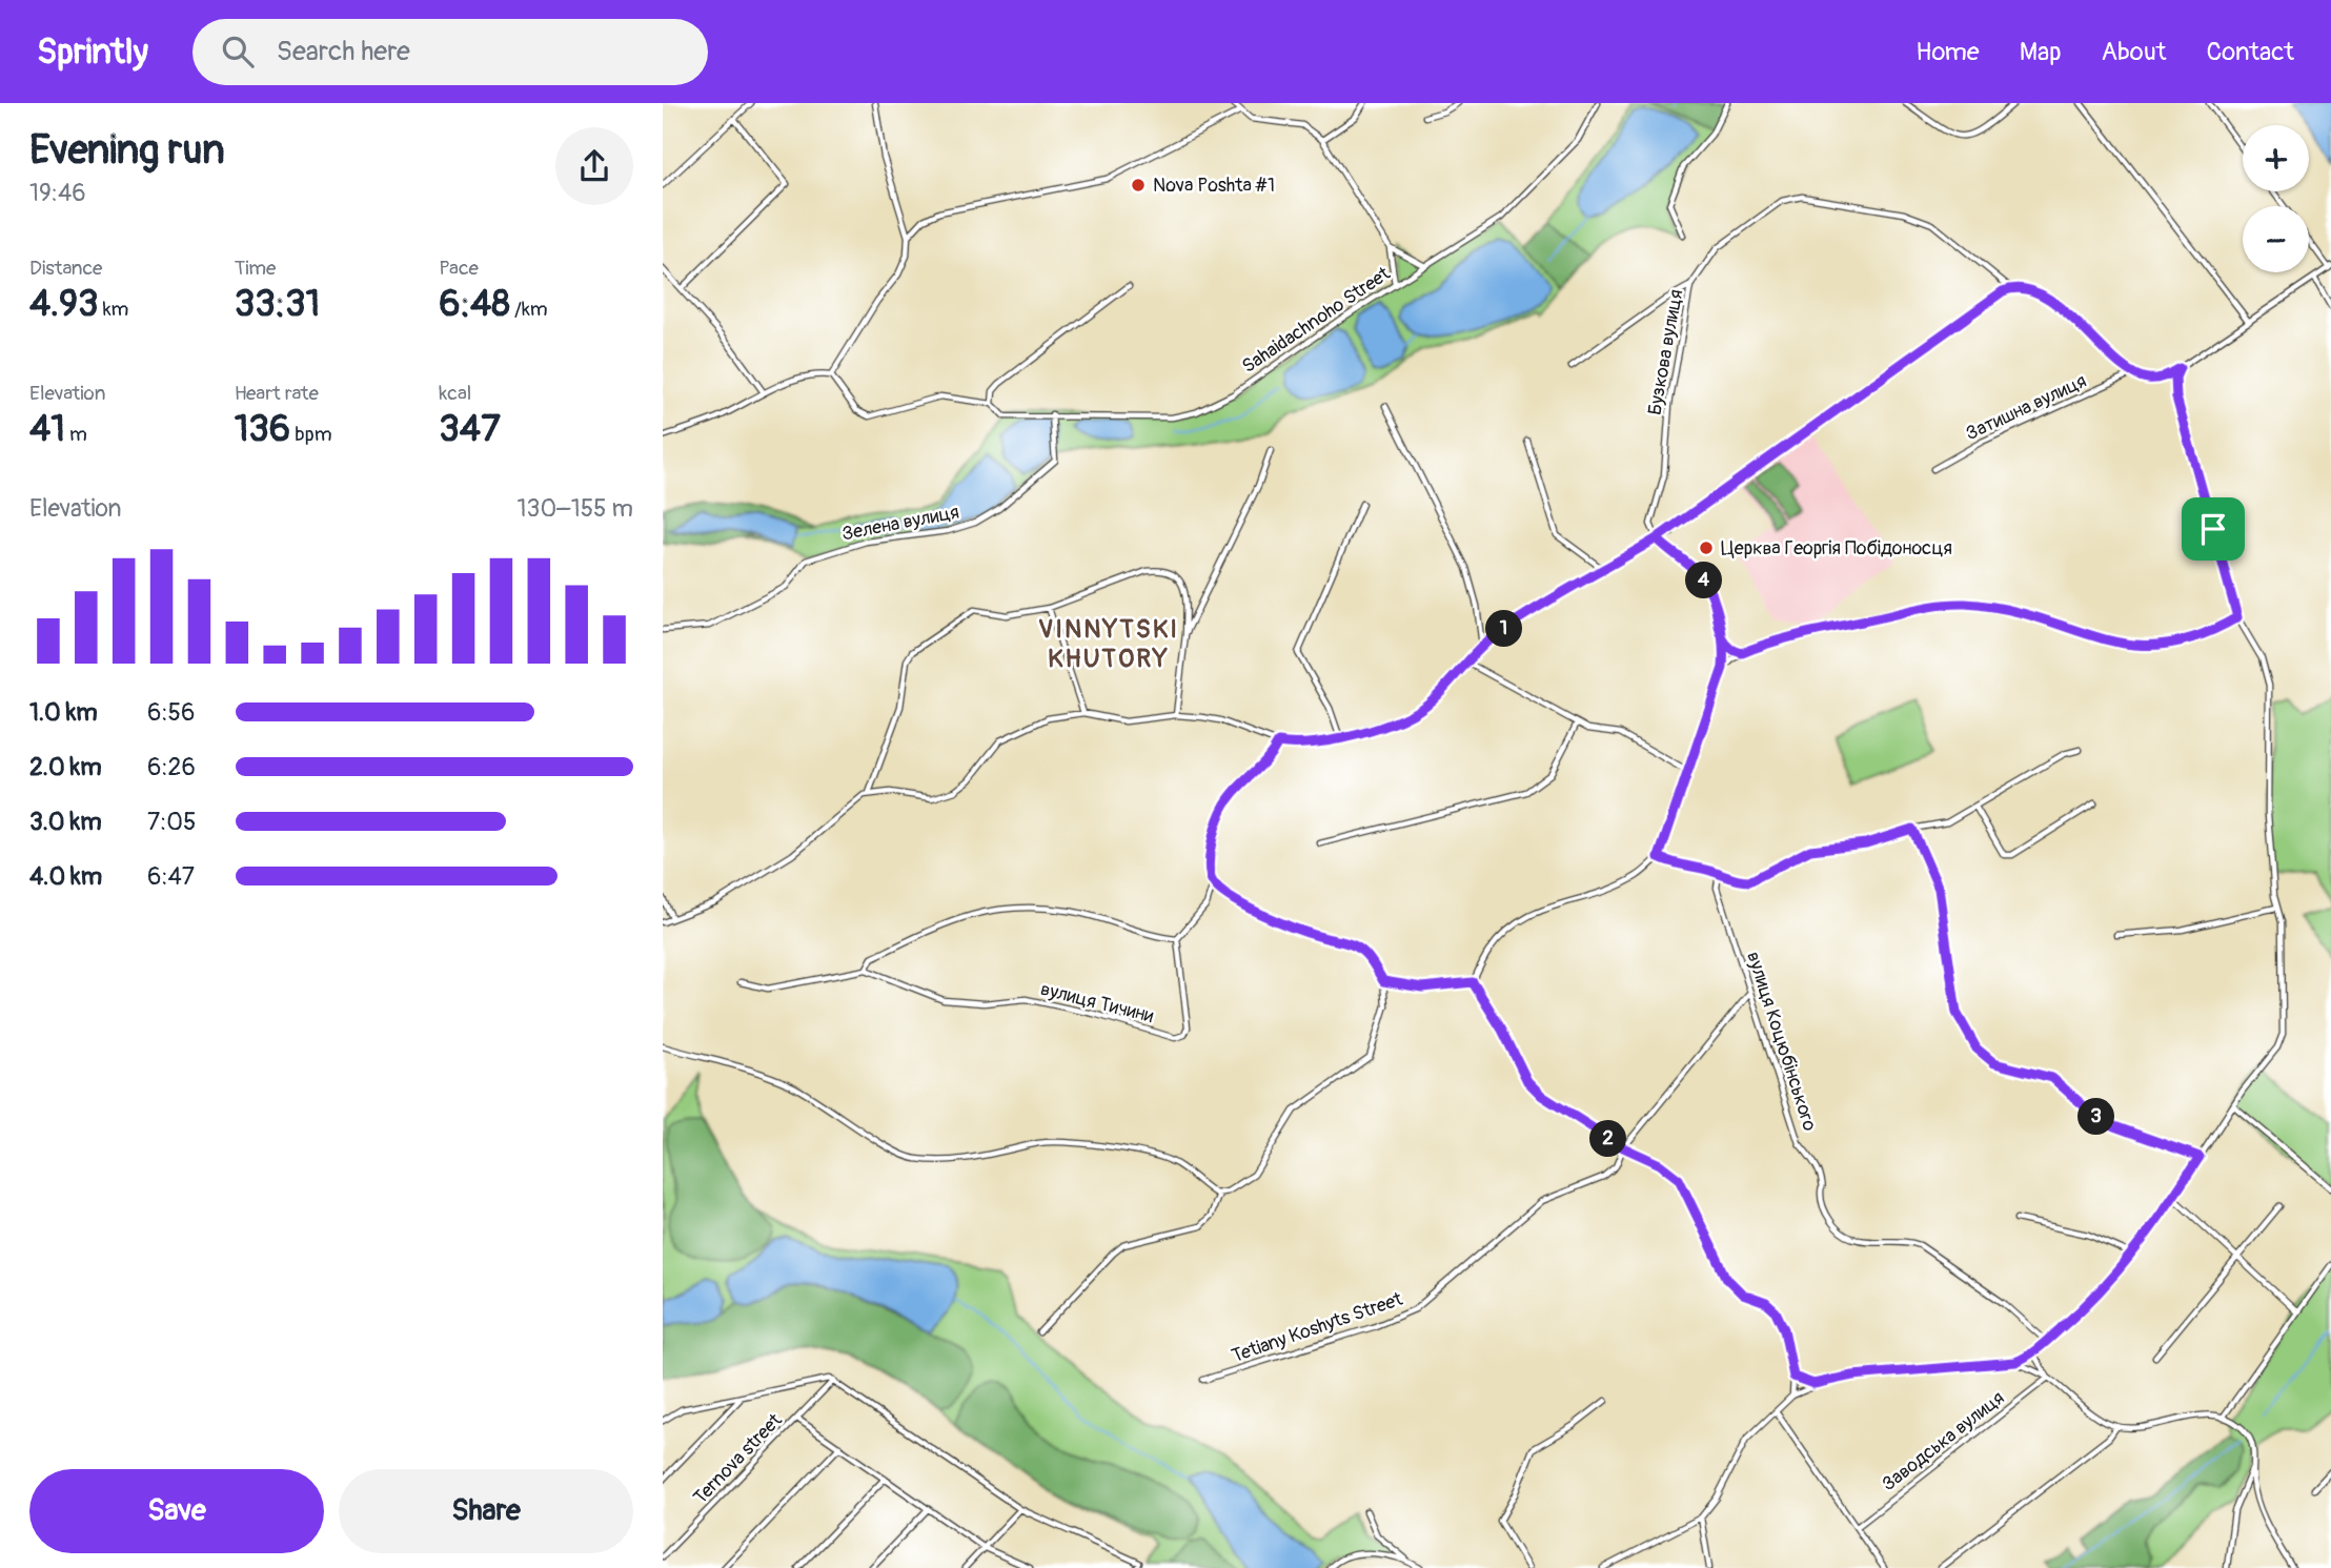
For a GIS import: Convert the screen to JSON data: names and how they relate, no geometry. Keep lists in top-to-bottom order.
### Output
{
  "streets": {
    "street": [
      "Sahaidachnoho Street",
      "Бузкова вулиця",
      "Затишна вулиця",
      "Зелена вулиця",
      "вулиця Тичини",
      "вулиця Коцюбінського",
      "Tetiany Koshyts Street",
      "Заводська вулиця",
      "Ternova street"
    ]
  },
  "crossings": [
    ["Sahaidachnoho Street", "Зелена вулиця"],
    ["вулиця Коцюбінського", "Tetiany Koshyts Street"]
  ],
  "districts": ["VINNYTSKI KHUTORY"],
  "places": ["Nova Poshta #1", "Церква Георгія Побідоносця"],
  "page": {
    "header": "Sprintly",
    "search": "Search here",
    "nav": [
      "Home",
      "Map",
      "About",
      "Contact"
    ],
    "heading": ["Evening run", "19:46"],
    "map_buttons": ["+", "−"],
    "stats": [
      ["Distance", "4.93 km"],
      ["Time", "33:31"],
      ["Pace", "6:48 /km"],
      ["Elevation", "41 m"],
      ["Heart rate", "136 bpm"],
      ["kcal", "347"]
    ],
    "chart": ["Elevation", "130–155 m"],
    "pins": [
      "4",
      "1",
      "3",
      "2"
    ],
    "list": [
      {
        "name": "1.0 km",
        "note": "6:56"
      },
      {
        "name": "2.0 km",
        "note": "6:26"
      },
      {
        "name": "3.0 km",
        "note": "7:05"
      },
      {
        "name": "4.0 km",
        "note": "6:47"
      }
    ],
    "buttons": ["Save", "Share"]
  }
}
